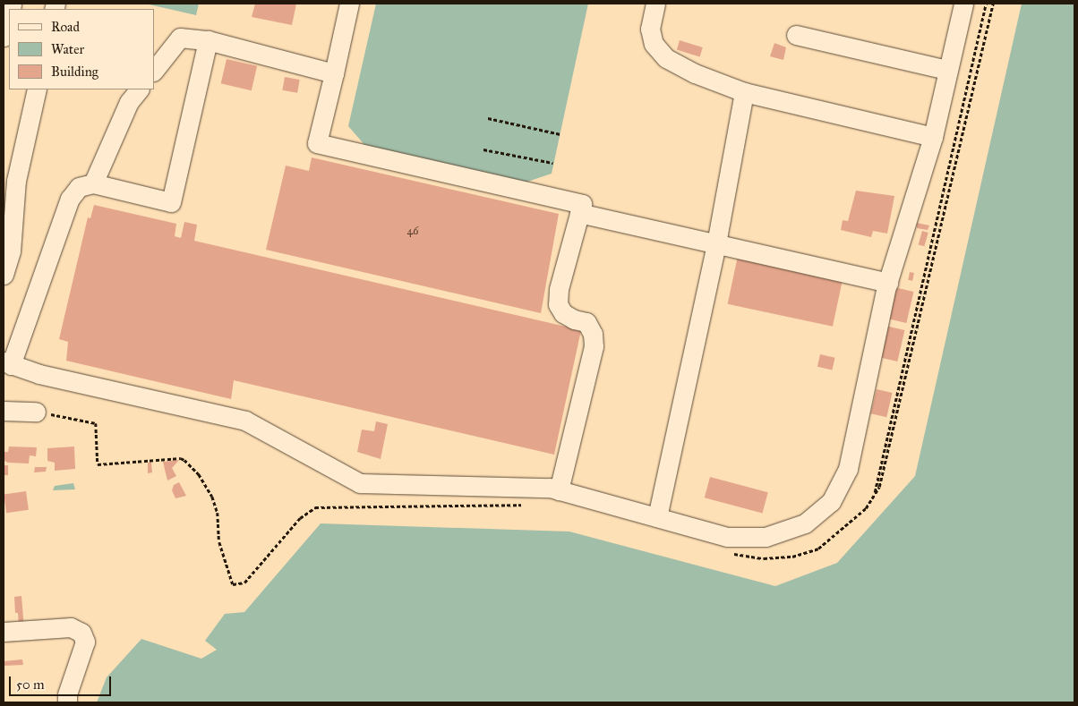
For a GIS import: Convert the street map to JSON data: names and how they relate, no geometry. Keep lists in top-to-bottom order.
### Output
{
  "house_numbers": ["46"],
  "legend": ["Road", "Water", "Building"],
  "scale_bar": "50 m"
}
